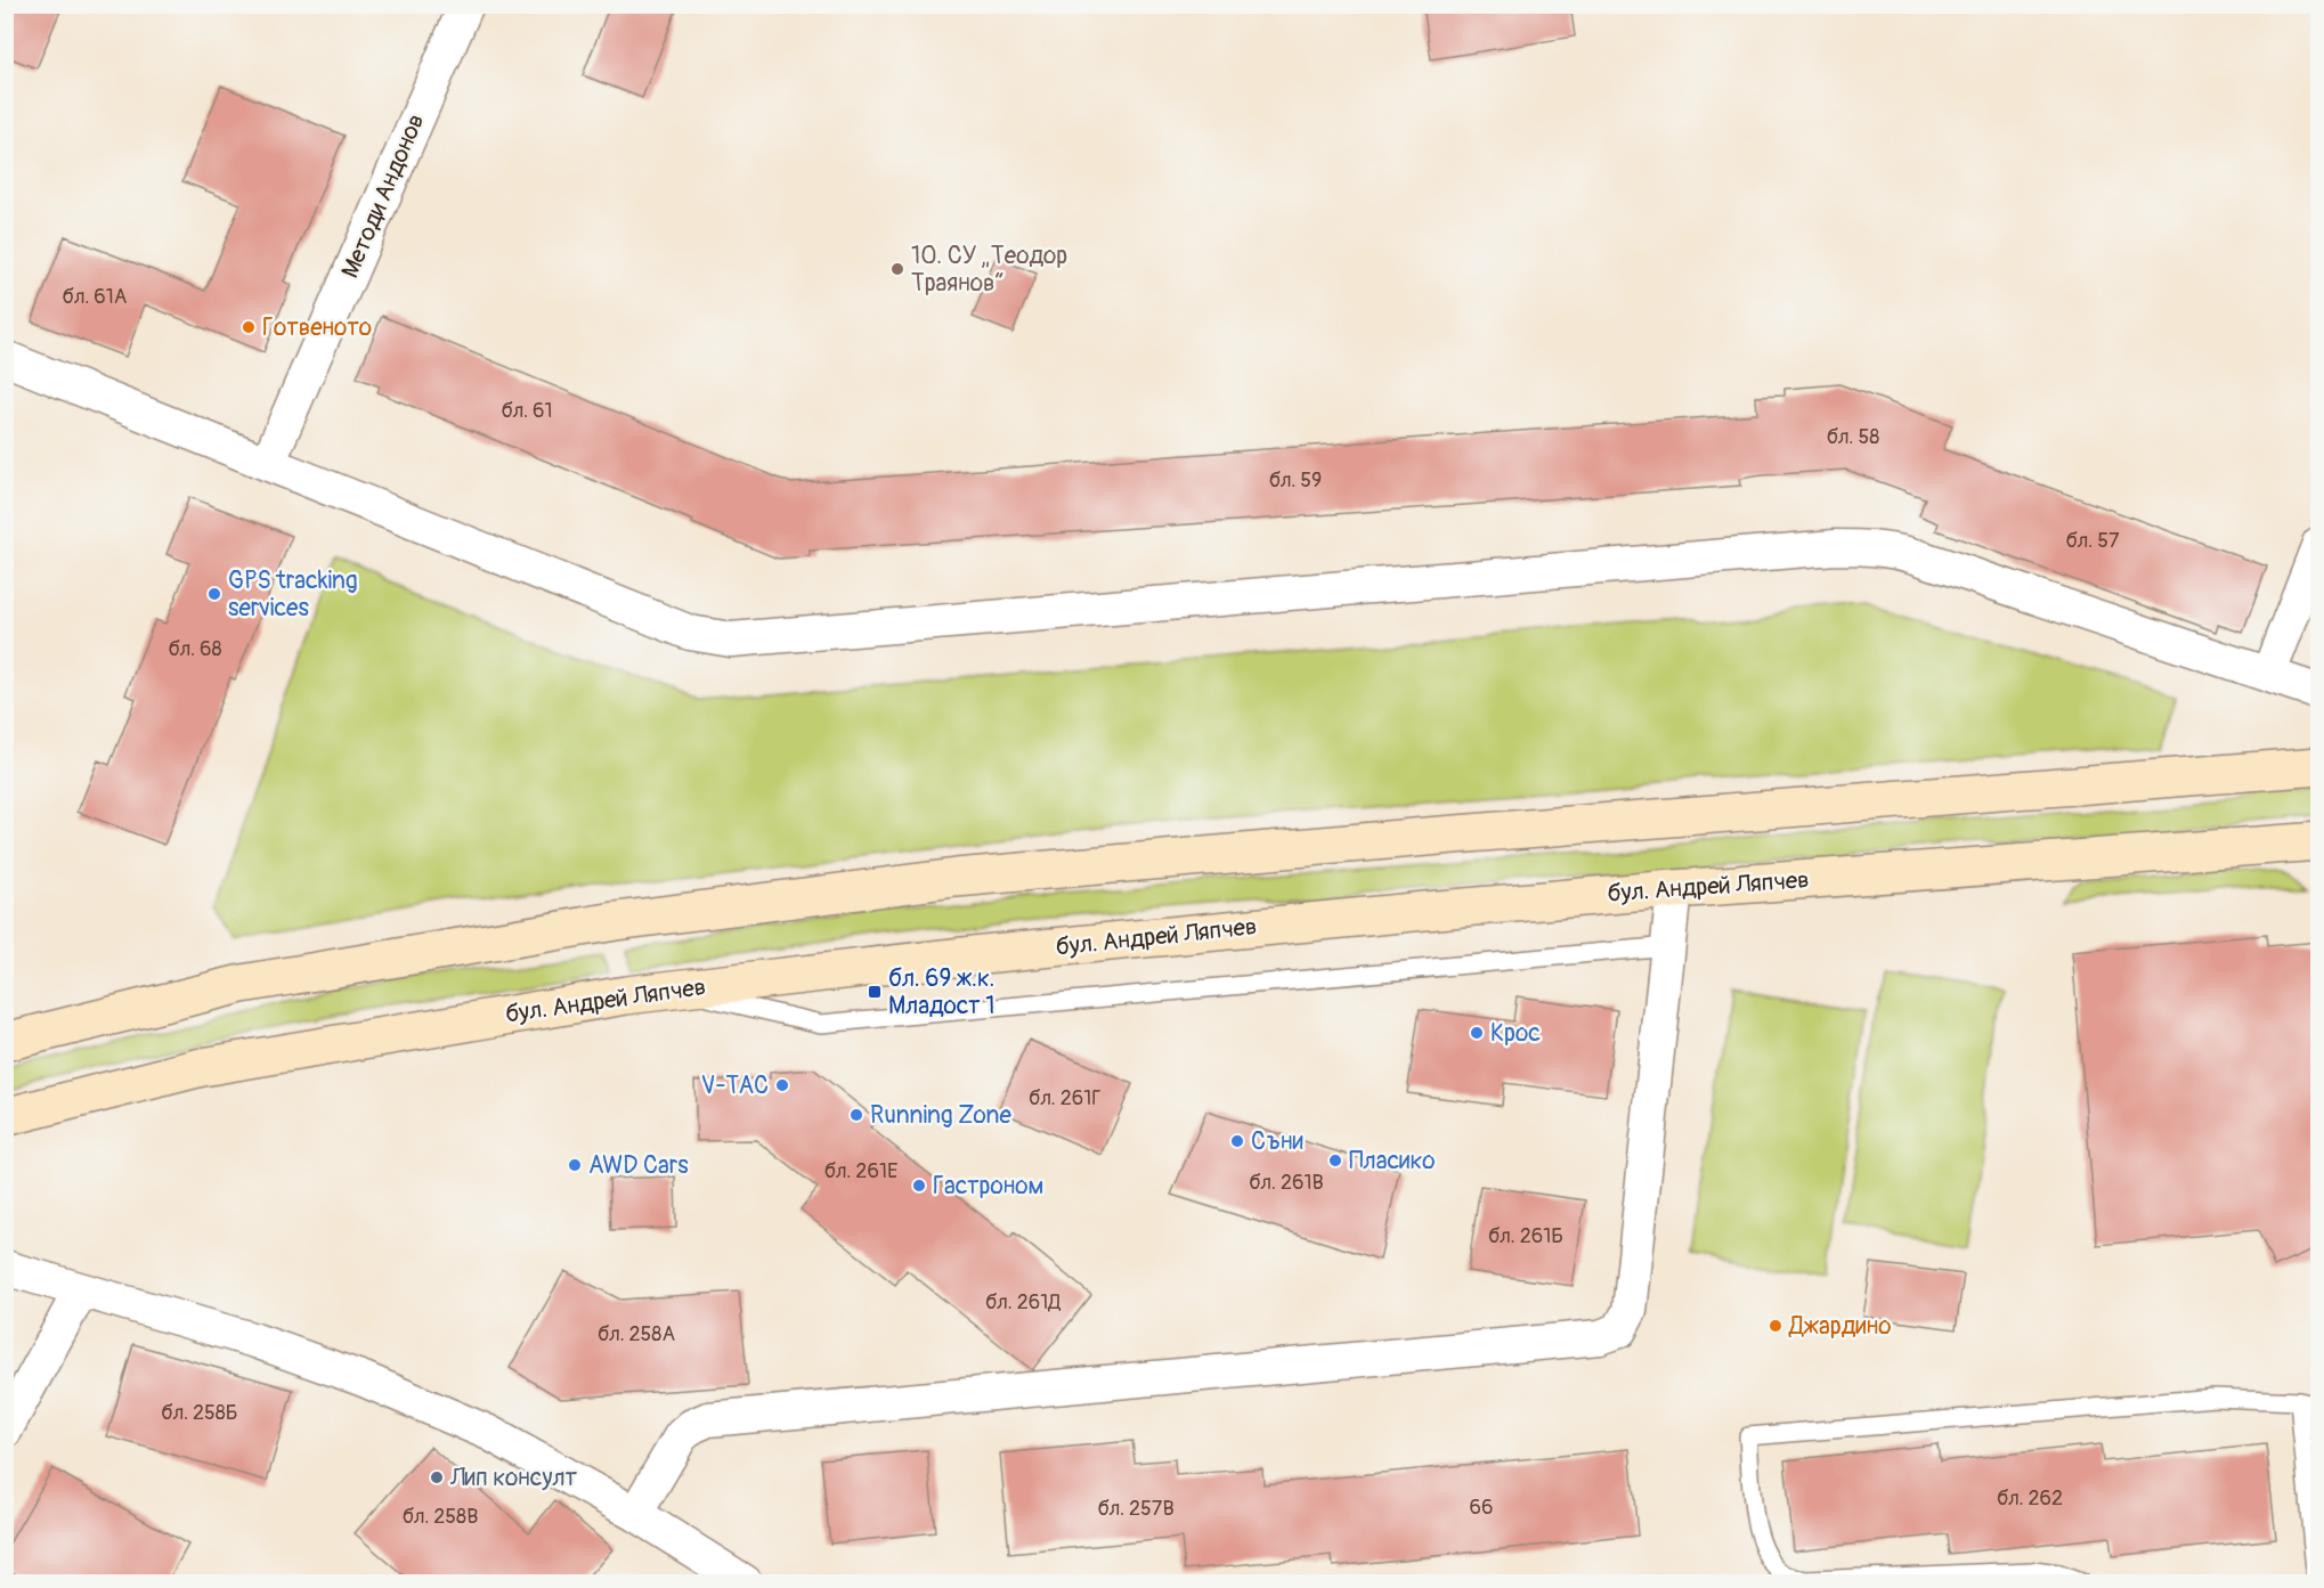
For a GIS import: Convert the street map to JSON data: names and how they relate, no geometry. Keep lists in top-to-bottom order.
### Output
{
  "streets": {
    "main road": ["бул. Андрей Ляпчев"],
    "street": ["Методи Андонов"]
  },
  "places": {
    "other": [
      "10. СУ „Теодор Траянов“",
      "Готвеното",
      "GPS tracking services",
      "Крос",
      "V-TAC",
      "Running Zone",
      "Съни",
      "Пласико",
      "AWD Cars",
      "Гастроном",
      "Джардино",
      "Лип консулт"
    ],
    "transit": ["бл. 69 ж.к. Младост 1"]
  },
  "house_numbers": [
    "бл. 61А",
    "бл. 61",
    "бл. 58",
    "бл. 59",
    "бл. 57",
    "бл. 68",
    "бл. 261Г",
    "бл. 261Е",
    "бл. 261В",
    "бл. 261Б",
    "бл. 261Д",
    "бл. 258А",
    "бл. 258Б",
    "бл. 262",
    "66",
    "бл. 257В",
    "бл. 258В"
  ]
}
